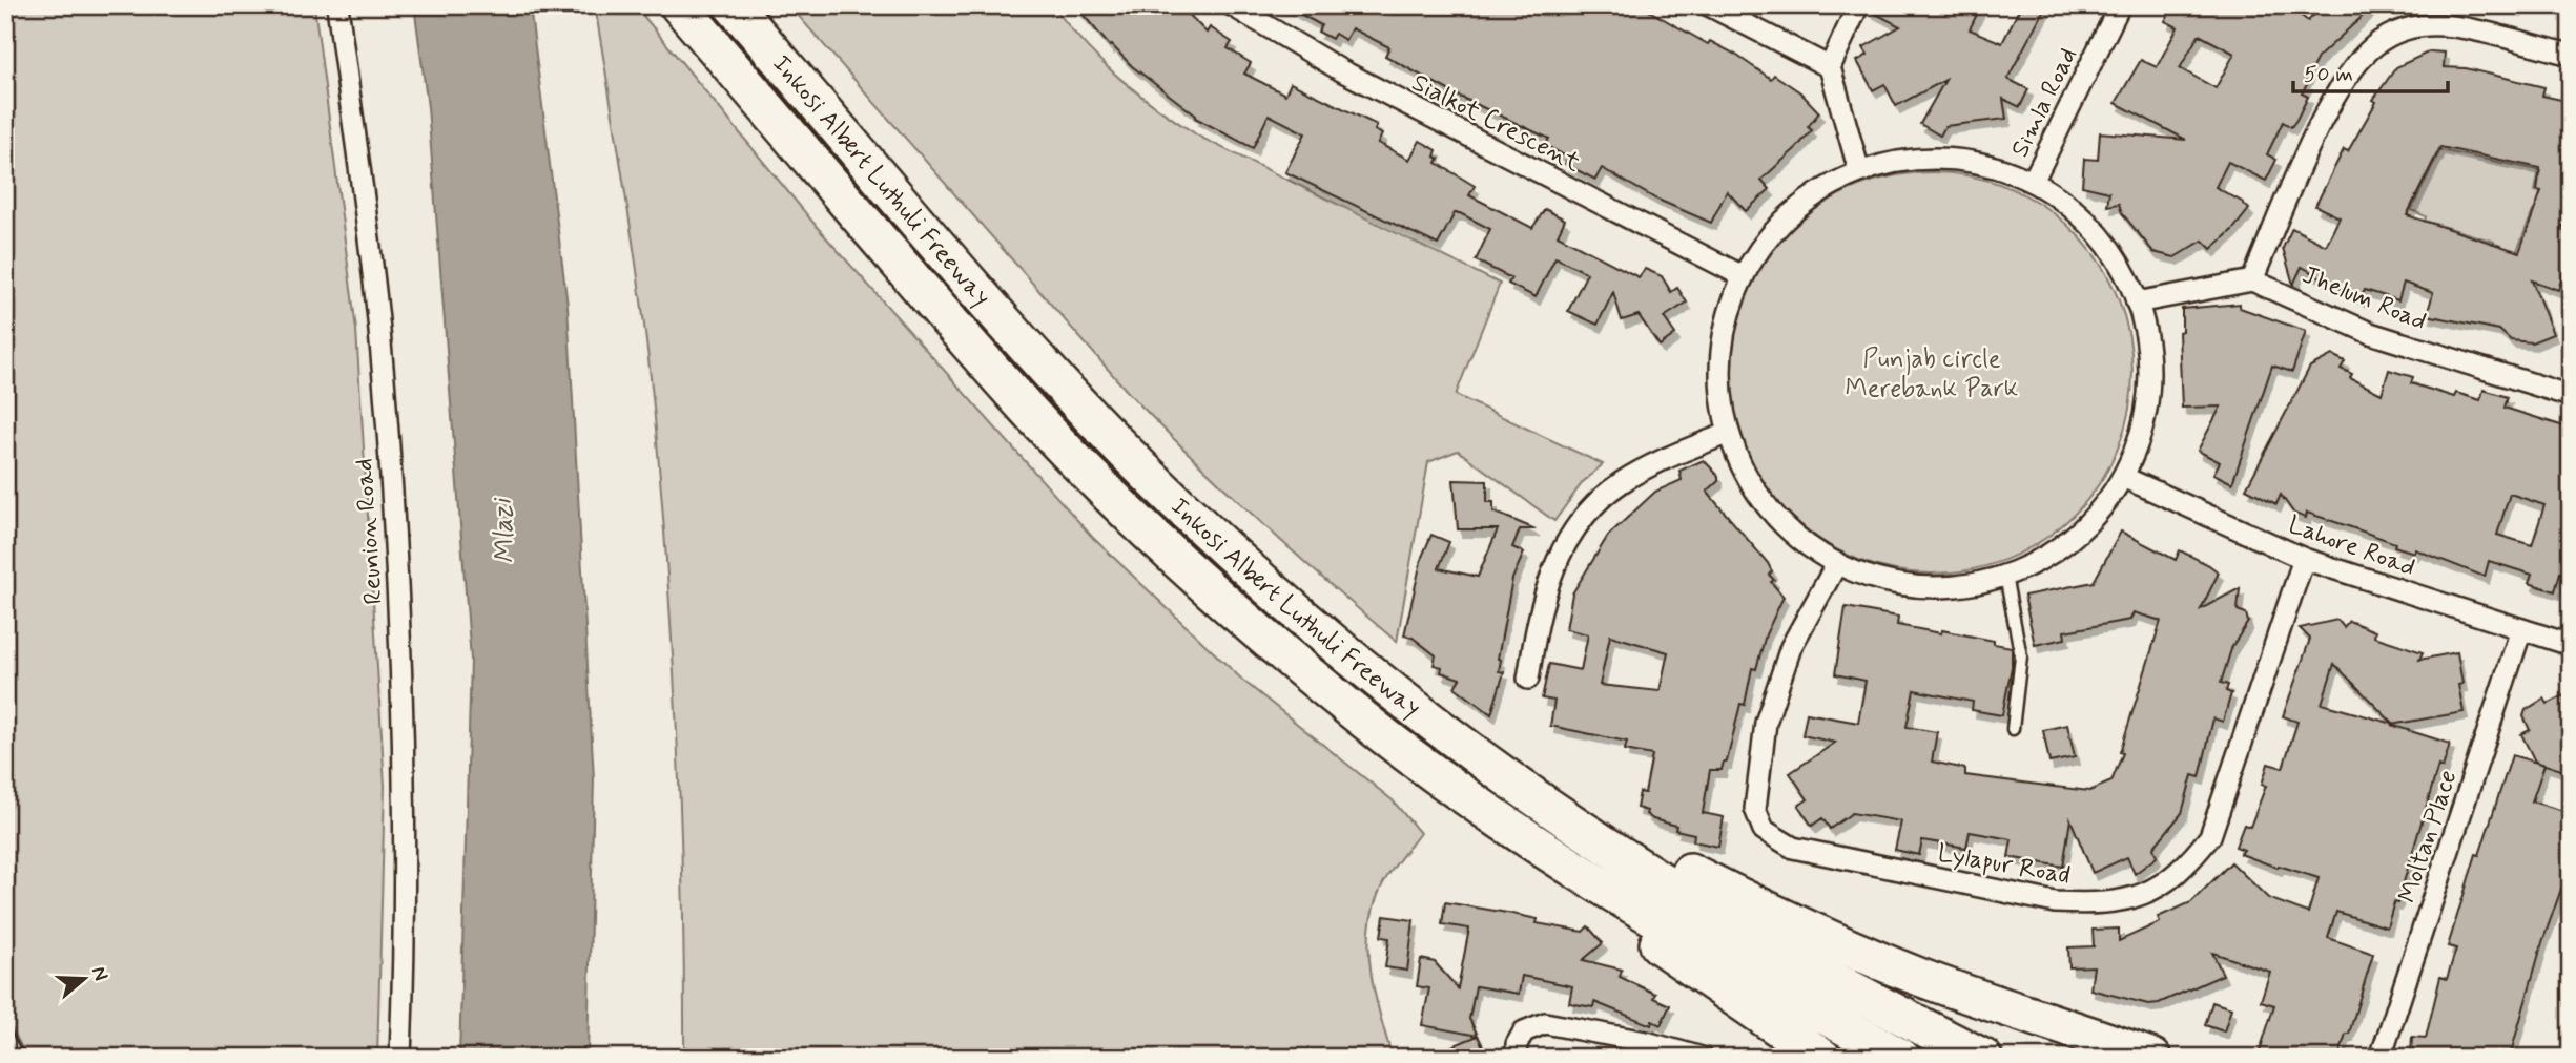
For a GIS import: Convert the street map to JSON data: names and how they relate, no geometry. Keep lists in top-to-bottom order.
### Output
{
  "streets": {
    "highway": ["Inkosi Albert Luthuli Freeway"],
    "street": [
      "Simla Road",
      "Sialkot Crescent",
      "Jhelum Road",
      "Reunion Road",
      "Lahore Road",
      "Moltan Place",
      "Lylapur Road"
    ]
  },
  "crossings": [
    ["Lahore Road", "Moltan Place"],
    ["Lahore Road", "Lylapur Road"]
  ],
  "water": ["Mlazi"],
  "parks": ["Punjab circle Merebank Park"],
  "scale_bar": "50 m",
  "north": "right"
}
